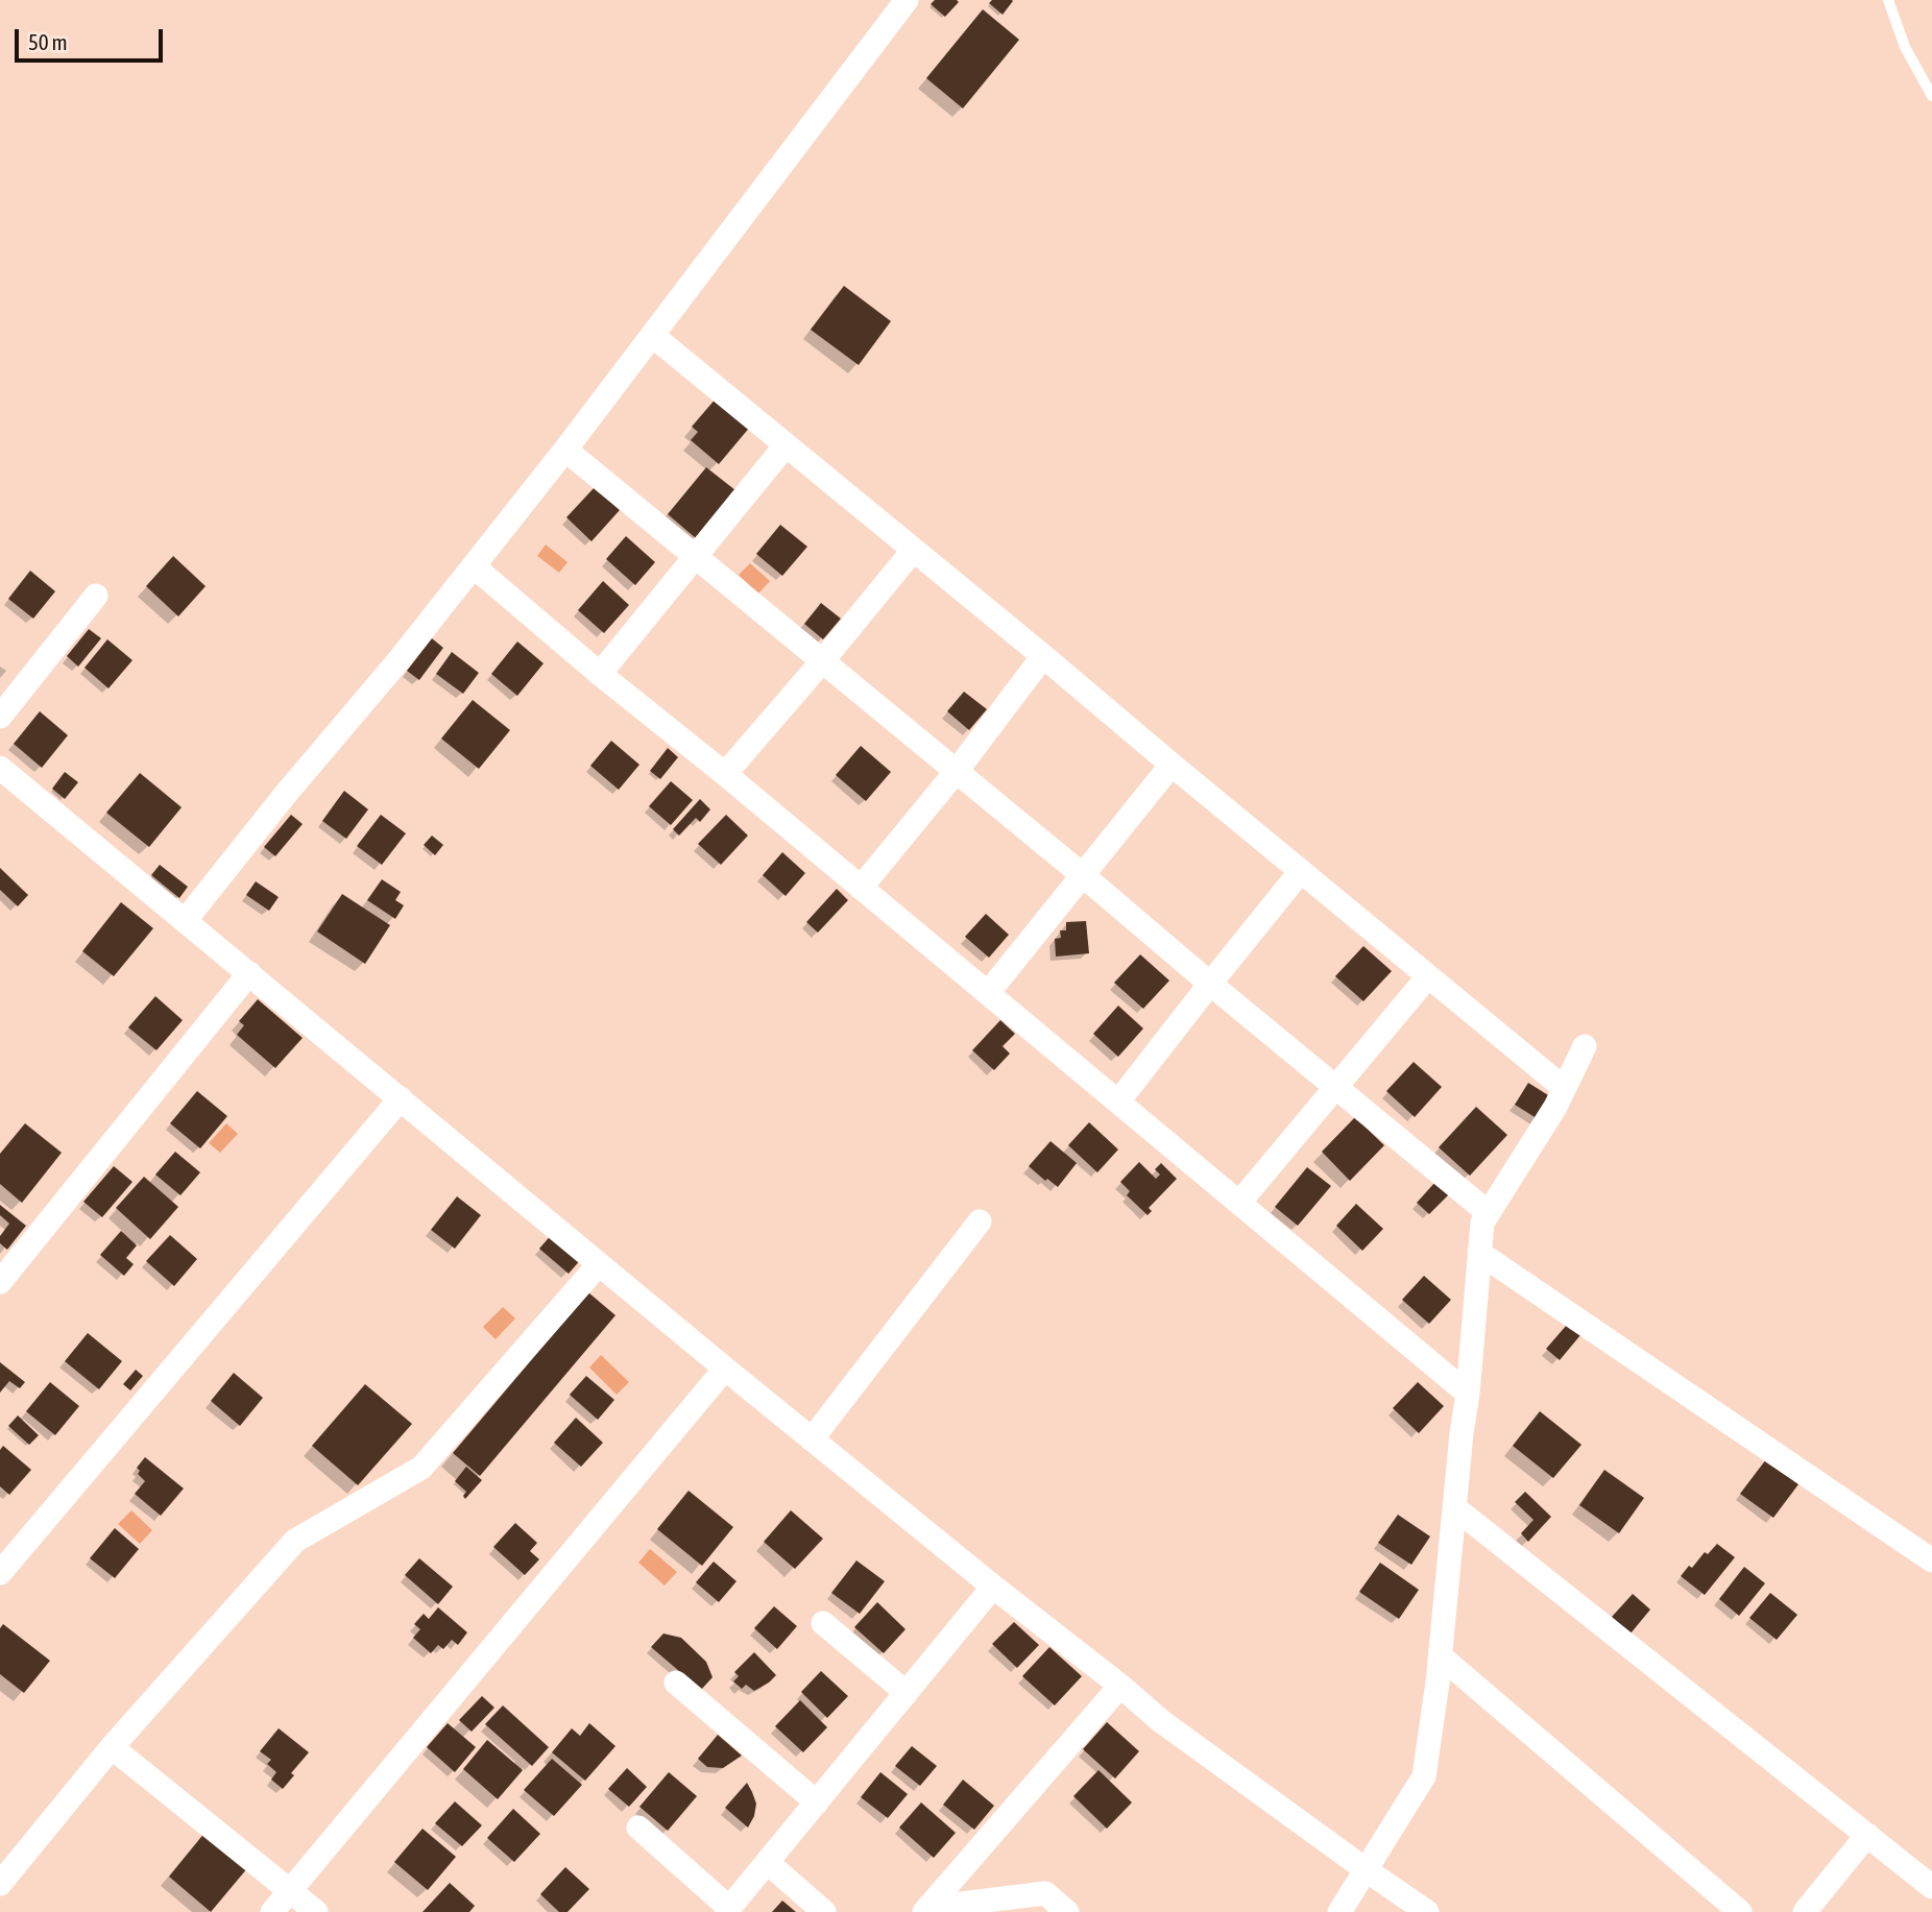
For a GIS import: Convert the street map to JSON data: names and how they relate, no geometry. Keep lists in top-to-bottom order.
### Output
{
  "scale_bar": "50 m"
}
